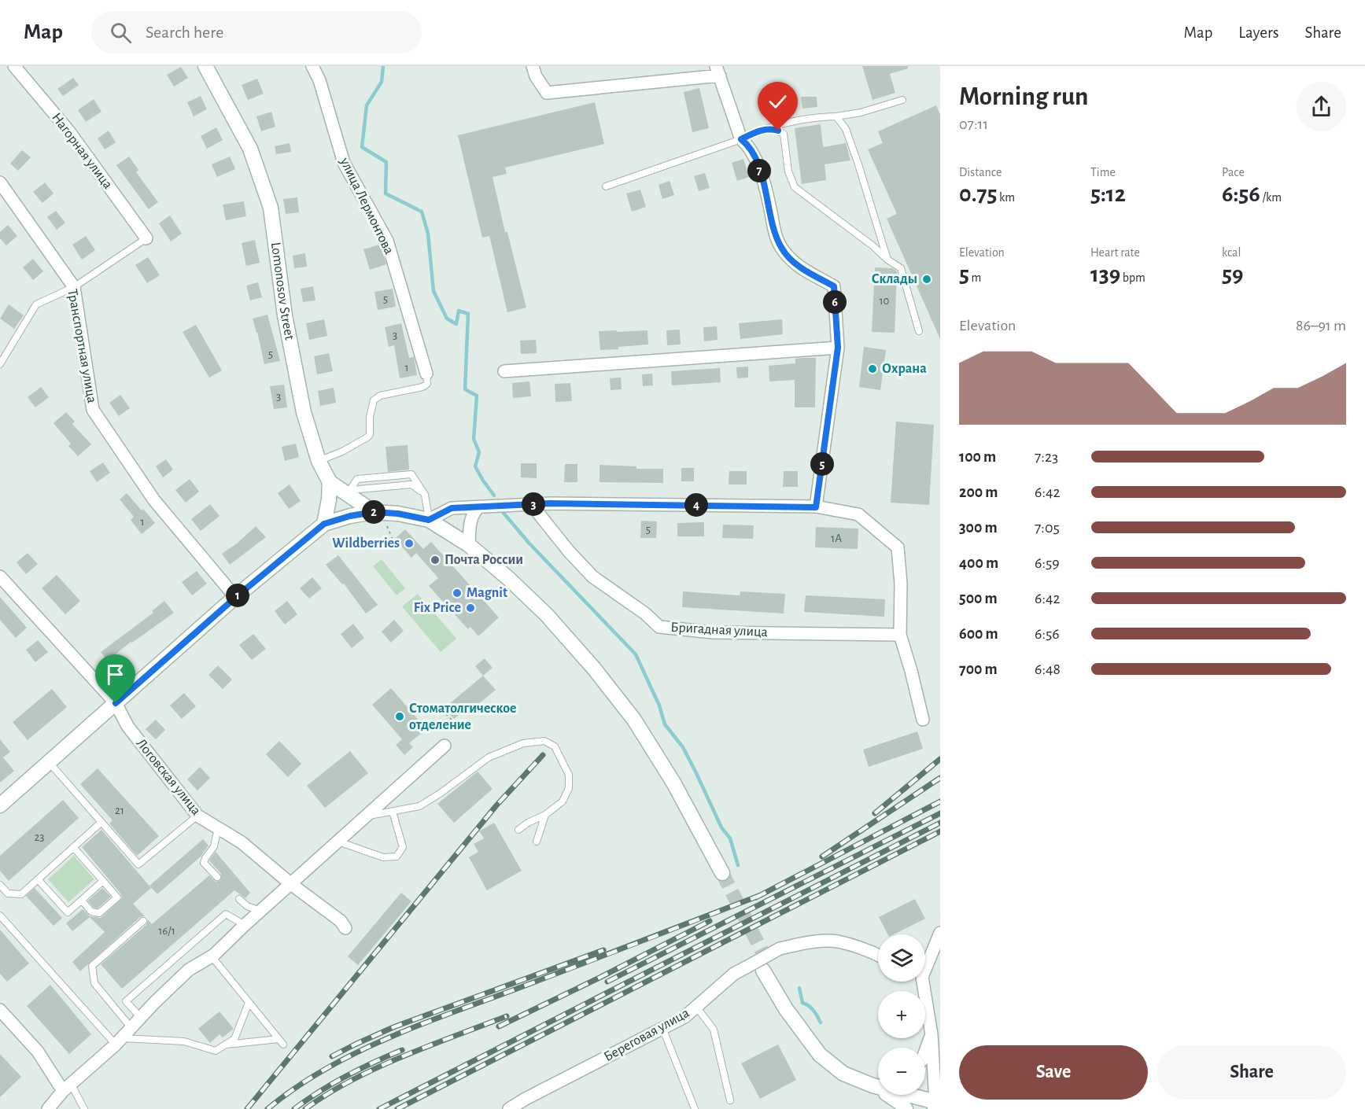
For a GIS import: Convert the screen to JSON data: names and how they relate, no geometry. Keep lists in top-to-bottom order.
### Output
{
  "streets": {
    "main road": ["Lomonosov Street"],
    "street": [
      "Нагорная улица",
      "улица Лермонтова",
      "Транспортная улица",
      "Бригадная улица",
      "Логовская улица",
      "Береговая улица"
    ]
  },
  "places": [
    "Склады",
    "Охрана",
    "Wildberries",
    "Почта России",
    "Magnit",
    "Fix Price",
    "Стоматолгическое отделение"
  ],
  "house_numbers": [
    "5",
    "10",
    "3",
    "5",
    "1",
    "3",
    "1",
    "5",
    "1А",
    "21",
    "23",
    "16/1"
  ],
  "page": {
    "header": "Map",
    "search": "Search here",
    "nav": ["Map", "Layers", "Share"],
    "heading": ["Morning run", "07:11"],
    "stats": [
      ["Distance", "0.75 km"],
      ["Time", "5:12"],
      ["Pace", "6:56 /km"],
      ["Elevation", "5 m"],
      ["Heart rate", "139 bpm"],
      ["kcal", "59"]
    ],
    "pins": [
      "7",
      "6",
      "5",
      "3",
      "4",
      "2",
      "1"
    ],
    "chart": ["Elevation", "86–91 m"],
    "list": [
      {
        "name": "100 m",
        "note": "7:23"
      },
      {
        "name": "200 m",
        "note": "6:42"
      },
      {
        "name": "300 m",
        "note": "7:05"
      },
      {
        "name": "400 m",
        "note": "6:59"
      },
      {
        "name": "500 m",
        "note": "6:42"
      },
      {
        "name": "600 m",
        "note": "6:56"
      },
      {
        "name": "700 m",
        "note": "6:48"
      }
    ],
    "map_buttons": ["+", "−"],
    "buttons": ["Save", "Share"]
  }
}
